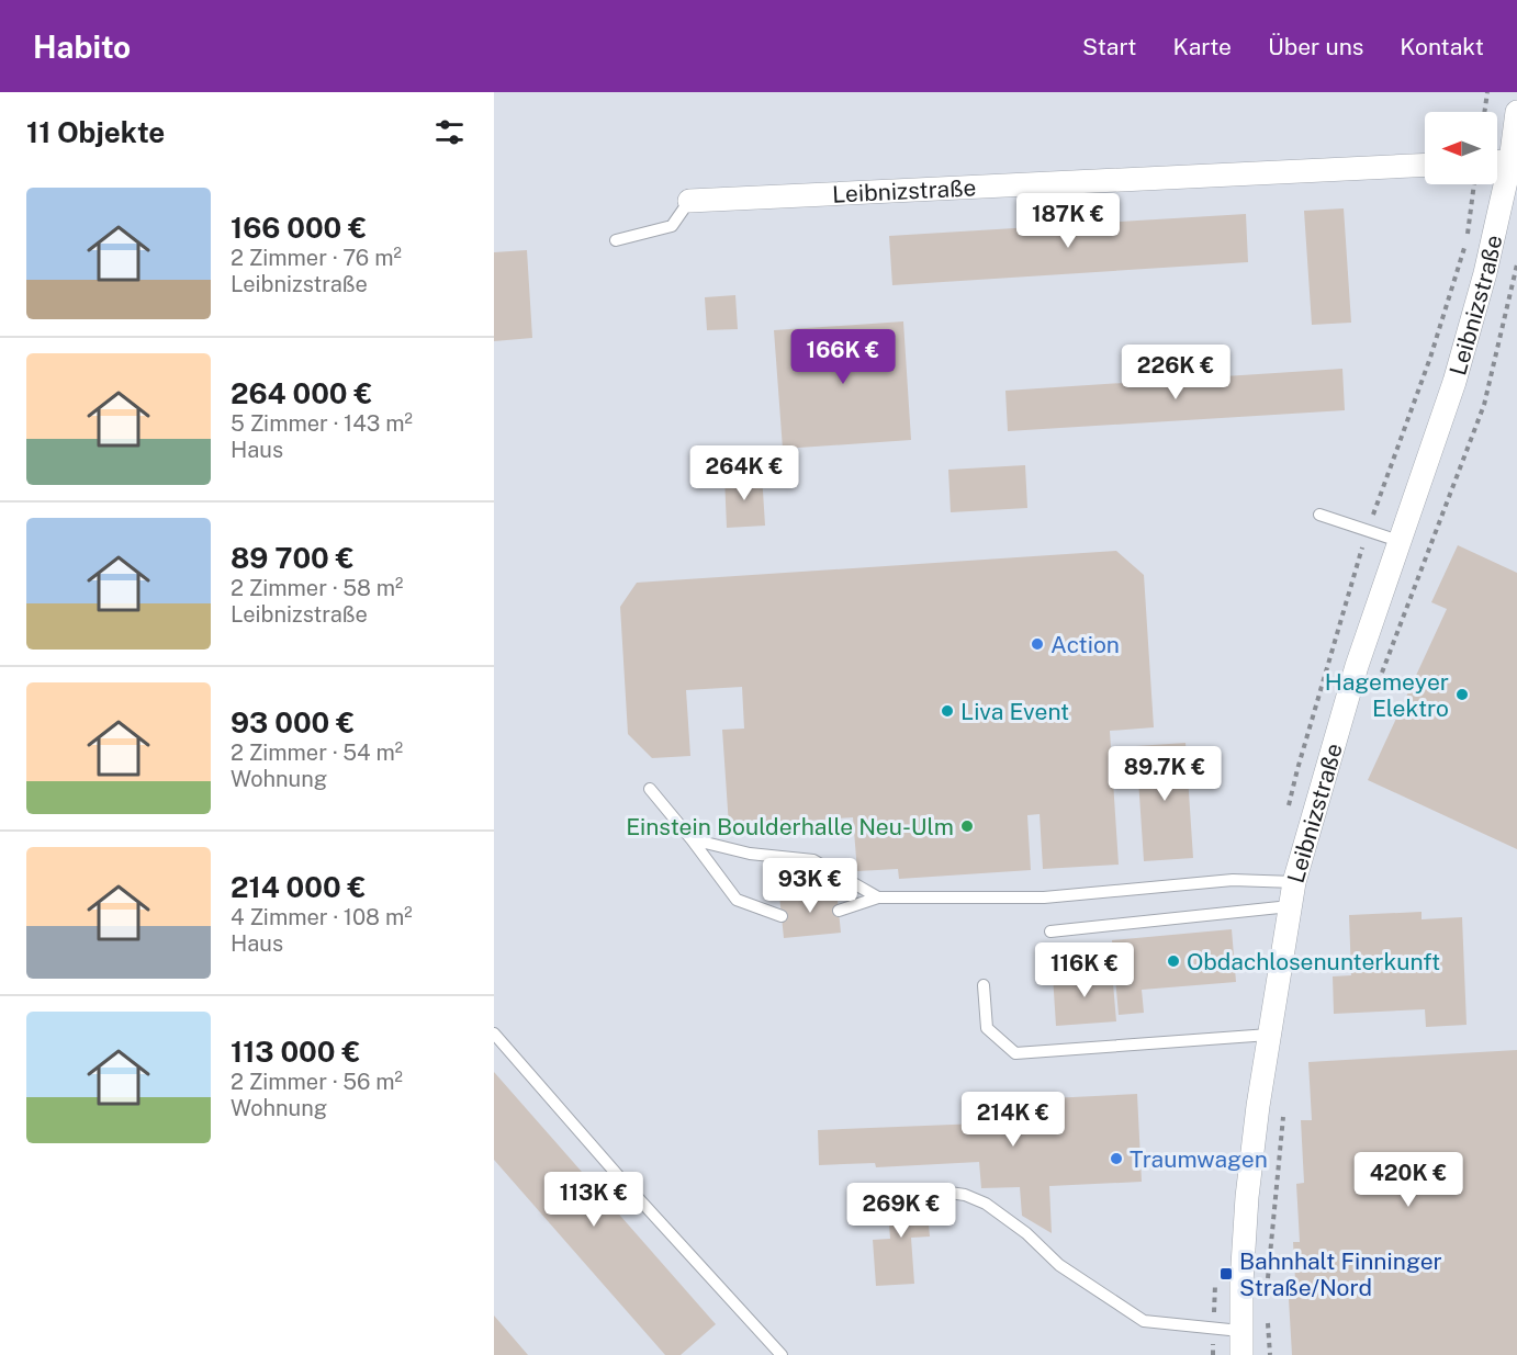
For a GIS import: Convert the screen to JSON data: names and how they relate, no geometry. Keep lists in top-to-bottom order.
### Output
{
  "streets": {
    "street": ["Leibnizstraße"]
  },
  "places": {
    "other": [
      "Action",
      "Hagemeyer Elektro",
      "Liva Event",
      "Einstein Boulderhalle Neu-Ulm",
      "Obdachlosenunterkunft",
      "Traumwagen"
    ],
    "transit": ["Bahnhalt Finninger Straße/Nord"]
  },
  "north": "left",
  "page": {
    "header": "Habito",
    "nav": [
      "Start",
      "Karte",
      "Über uns",
      "Kontakt"
    ],
    "heading": "11 Objekte",
    "list": [
      {
        "name": "166 000 €",
        "note": "2 Zimmer · 76 m² · Leibnizstraße"
      },
      {
        "name": "264 000 €",
        "note": "5 Zimmer · 143 m² · Haus"
      },
      {
        "name": "89 700 €",
        "note": "2 Zimmer · 58 m² · Leibnizstraße"
      },
      {
        "name": "93 000 €",
        "note": "2 Zimmer · 54 m² · Wohnung"
      },
      {
        "name": "214 000 €",
        "note": "4 Zimmer · 108 m² · Haus"
      },
      {
        "name": "113 000 €",
        "note": "2 Zimmer · 56 m² · Wohnung"
      }
    ],
    "price": [
      "187K €",
      "166K €",
      "226K €",
      "264K €",
      "89.7K €",
      "93K €",
      "116K €",
      "214K €",
      "420K €",
      "113K €",
      "269K €"
    ]
  }
}
